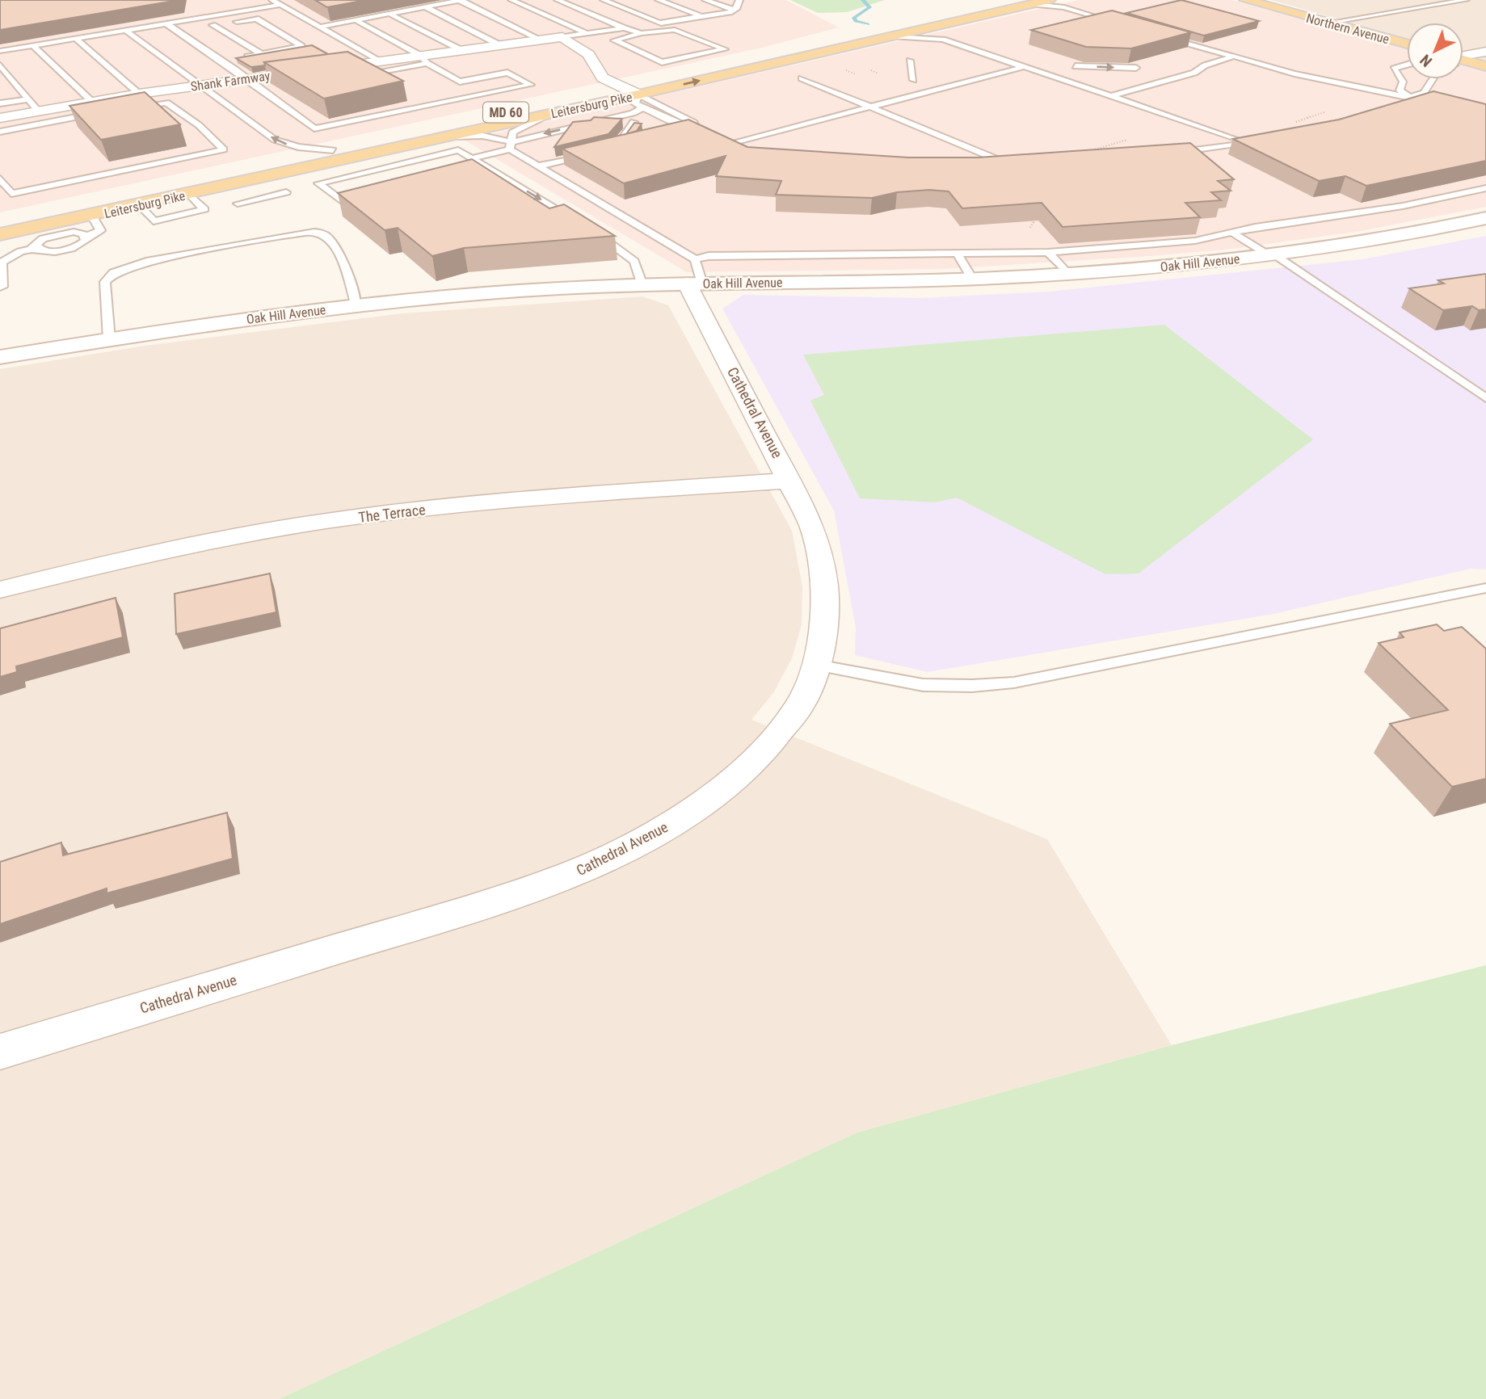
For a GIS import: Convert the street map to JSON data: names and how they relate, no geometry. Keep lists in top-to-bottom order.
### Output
{
  "streets": {
    "main road": ["Northern Avenue", "Leitersburg Pike", "MD 60"],
    "street": [
      "Shank Farmway",
      "Oak Hill Avenue",
      "Cathedral Avenue",
      "The Terrace"
    ]
  },
  "crossings": [
    ["Oak Hill Avenue", "Cathedral Avenue"],
    ["Cathedral Avenue", "The Terrace"]
  ],
  "north": "bottom left"
}
